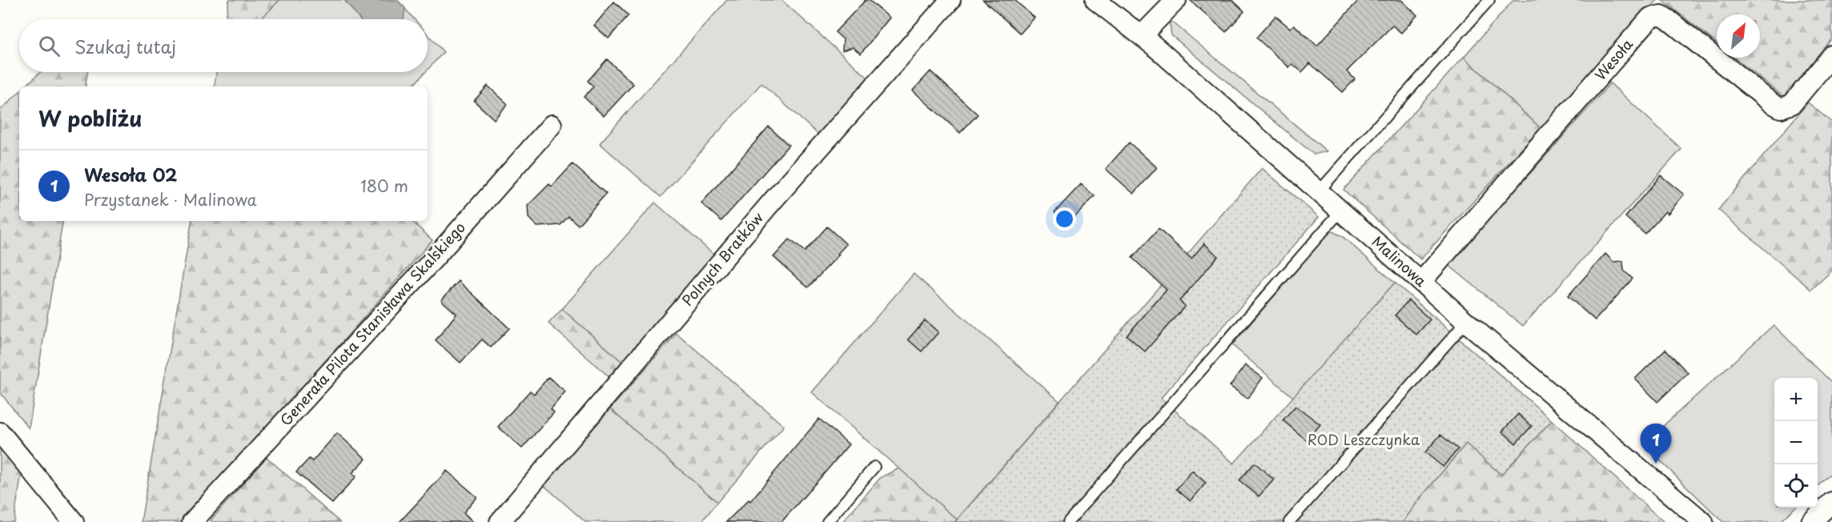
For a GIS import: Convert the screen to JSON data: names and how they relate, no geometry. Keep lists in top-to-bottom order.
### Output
{
  "streets": {
    "street": [
      "Wesoła",
      "Polnych Bratków",
      "Malinowa",
      "Generała Pilota Stanisława Skalskiego"
    ]
  },
  "crossings": [
    ["Wesoła", "Malinowa"]
  ],
  "parks": ["ROD Leszczynka"],
  "north": "top right",
  "page": {
    "search": "Szukaj tutaj",
    "heading": "W pobliżu",
    "list": [
      {
        "mark": "1",
        "name": "Wesoła 02",
        "note": "Przystanek · Malinowa",
        "value": "180 m"
      }
    ],
    "map_buttons": ["+", "−"],
    "pins": "1"
  }
}
